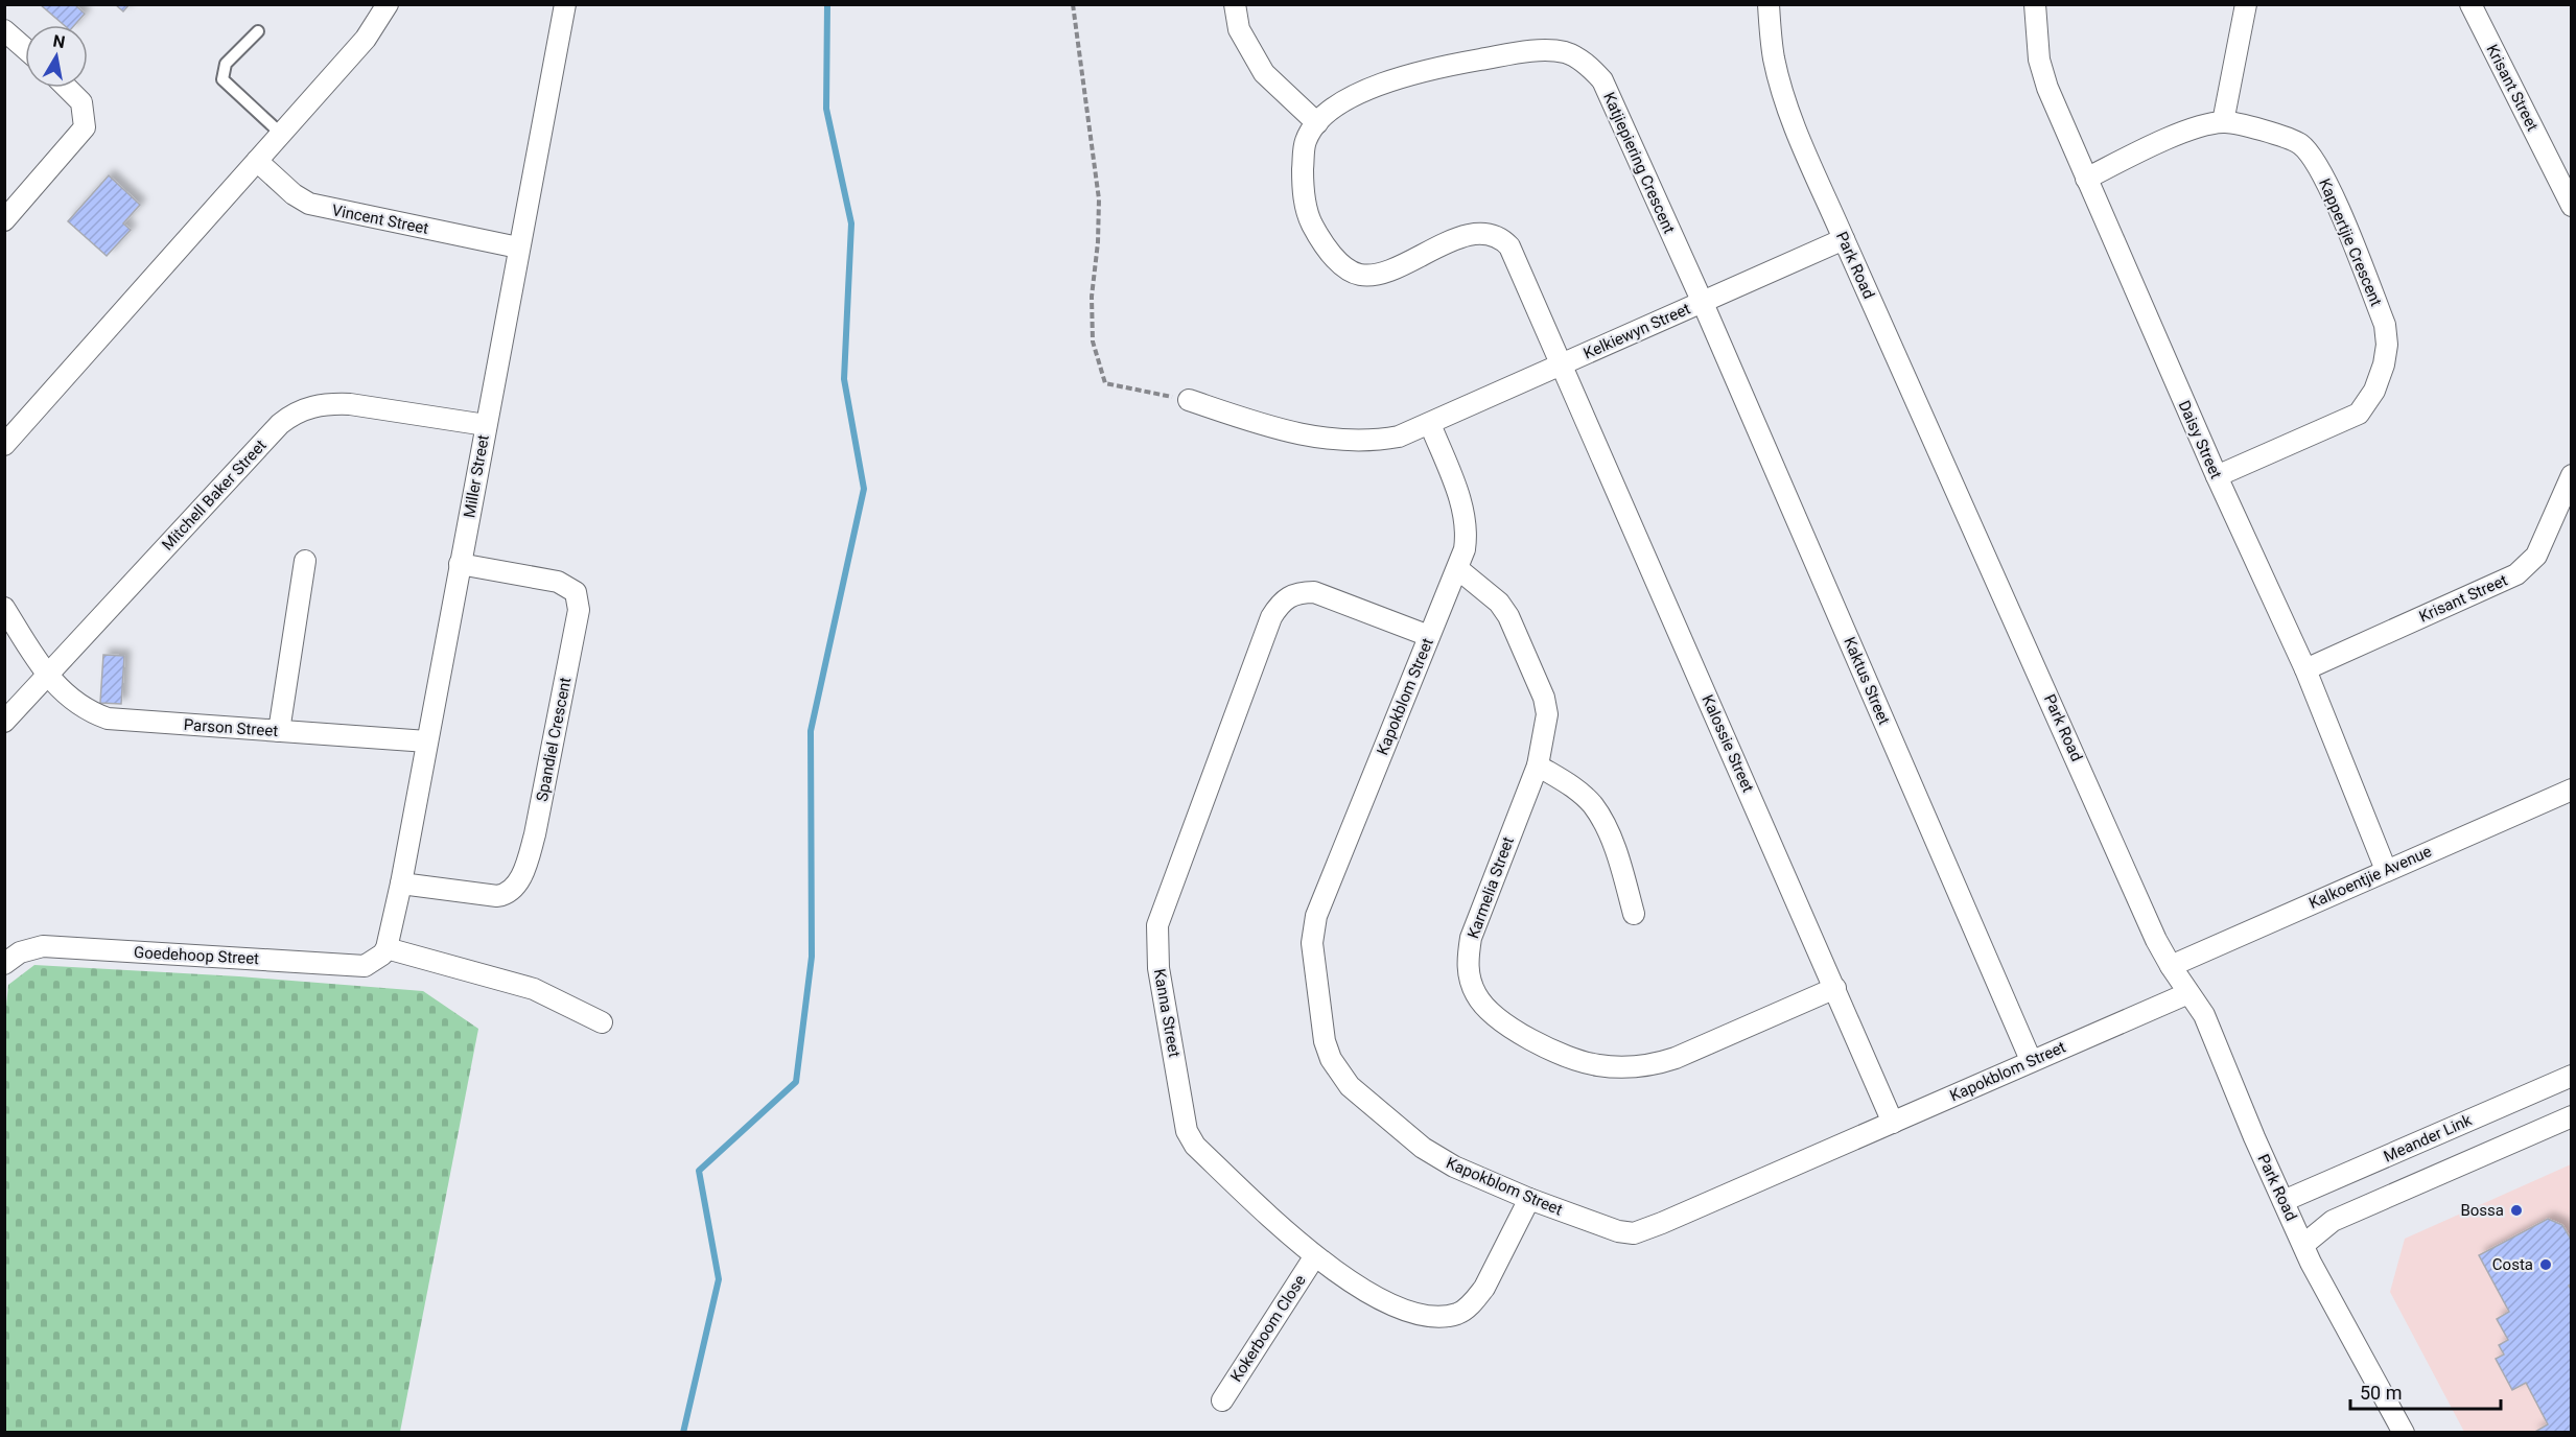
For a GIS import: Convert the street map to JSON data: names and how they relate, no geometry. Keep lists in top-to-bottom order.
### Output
{
  "streets": {
    "street": [
      "Krisant Street",
      "Katjiepiering Crescent",
      "Vincent Street",
      "Kappertjie Crescent",
      "Park Road",
      "Kelkiewyn Street",
      "Daisy Street",
      "Miller Street",
      "Mitchell Baker Street",
      "Kaktus Street",
      "Kapokblom Street",
      "Parson Street",
      "Spandiel Crescent",
      "Kalossie Street",
      "Kalkoentjie Avenue",
      "Karmelia Street",
      "Goedehoop Street",
      "Kanna Street",
      "Meander Link",
      "Kokerboom Close"
    ]
  },
  "crossings": [
    ["Krisant Street", "Daisy Street"],
    ["Katjiepiering Crescent", "Kelkiewyn Street"],
    ["Katjiepiering Crescent", "Kaktus Street"],
    ["Katjiepiering Crescent", "Kalossie Street"],
    ["Vincent Street", "Miller Street"],
    ["Kappertjie Crescent", "Daisy Street"],
    ["Park Road", "Kelkiewyn Street"],
    ["Park Road", "Kapokblom Street"],
    ["Park Road", "Kalkoentjie Avenue"],
    ["Park Road", "Meander Link"],
    ["Kelkiewyn Street", "Kaktus Street"],
    ["Kelkiewyn Street", "Kapokblom Street"],
    ["Kelkiewyn Street", "Kalossie Street"],
    ["Daisy Street", "Kalkoentjie Avenue"],
    ["Miller Street", "Mitchell Baker Street"],
    ["Miller Street", "Parson Street"],
    ["Miller Street", "Spandiel Crescent"],
    ["Miller Street", "Goedehoop Street"],
    ["Mitchell Baker Street", "Parson Street"],
    ["Kaktus Street", "Kapokblom Street"],
    ["Kapokblom Street", "Kalossie Street"],
    ["Kapokblom Street", "Karmelia Street"],
    ["Kapokblom Street", "Kanna Street"],
    ["Kalossie Street", "Karmelia Street"],
    ["Kanna Street", "Kokerboom Close"]
  ],
  "places": ["Bossa", "Costa"],
  "scale_bar": "50 m",
  "north": "top"
}
